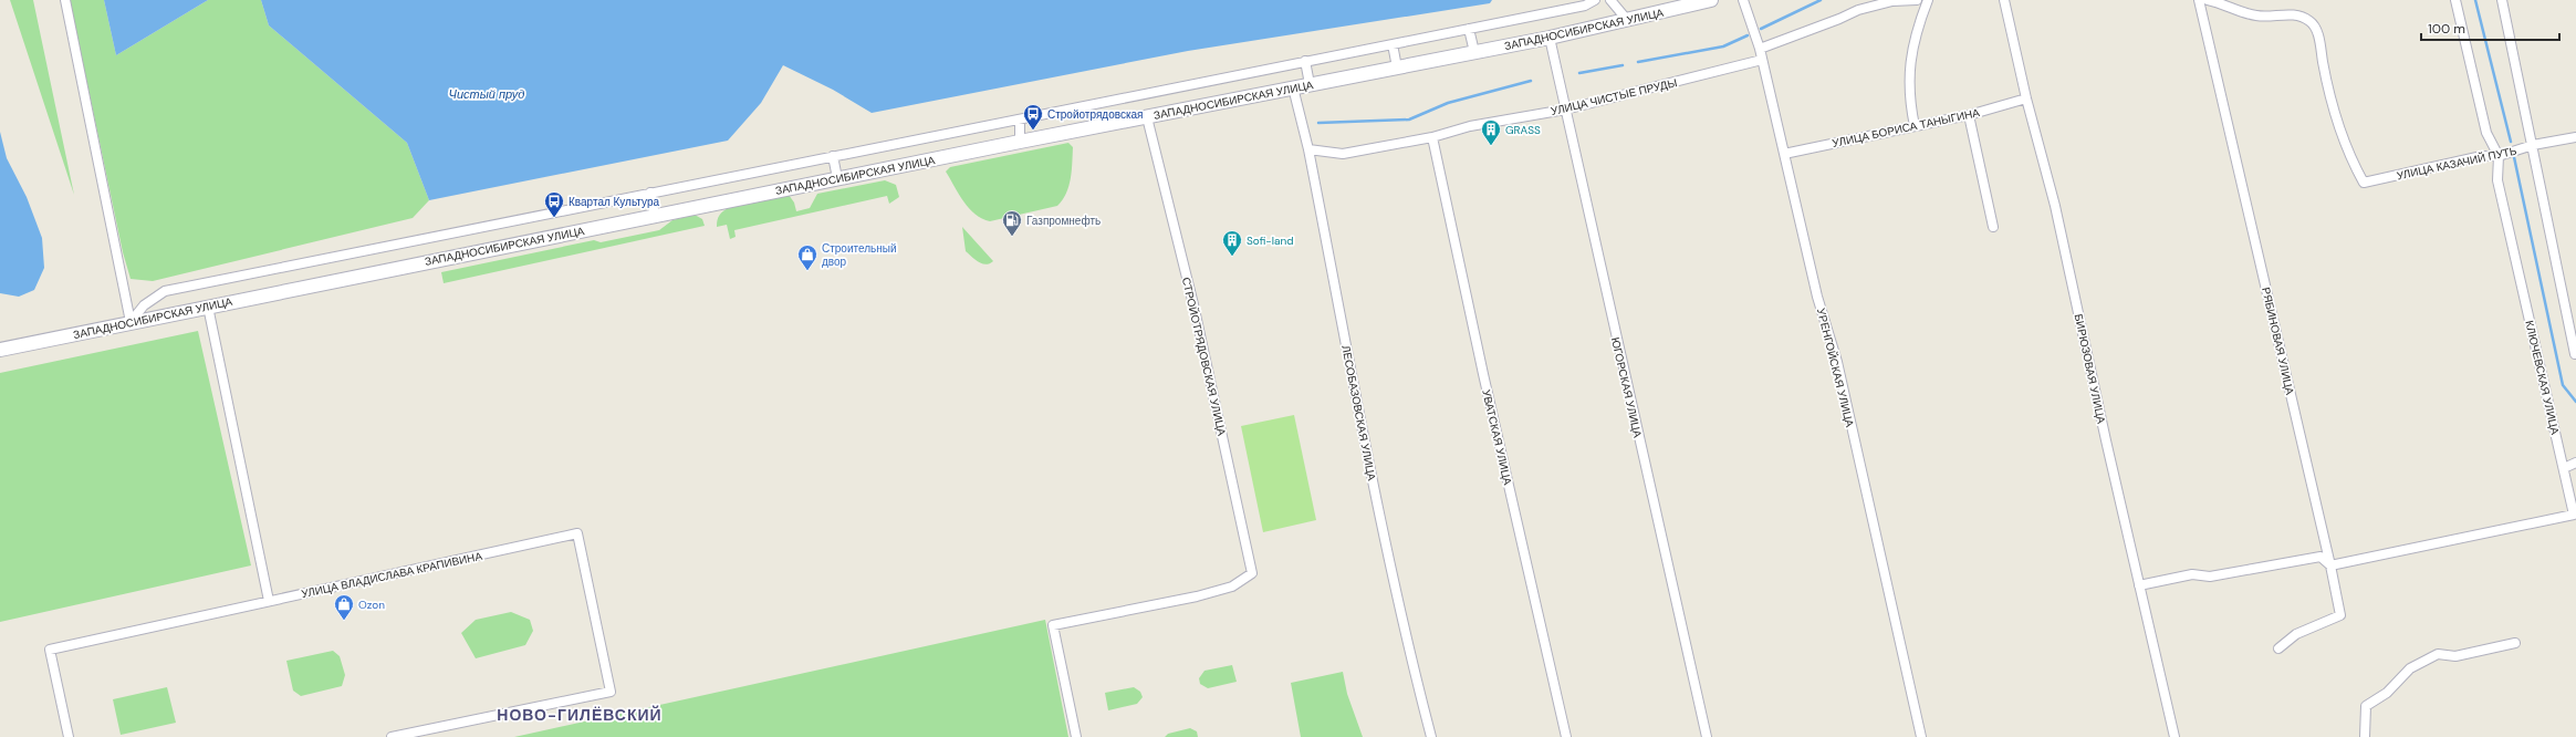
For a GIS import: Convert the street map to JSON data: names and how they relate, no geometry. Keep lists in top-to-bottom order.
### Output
{
  "streets": {
    "main road": ["ЗАПАДНОСИБИРСКАЯ УЛИЦА"],
    "street": [
      "УЛИЦА ЧИСТЫЕ ПРУДЫ",
      "УЛИЦА БОРИСА ТАНЫГИНА",
      "УЛИЦА КАЗАЧИЙ ПУТЬ",
      "РЯБИНОВАЯ УЛИЦА",
      "СТРОЙОТРЯДОВСКАЯ УЛИЦА",
      "УРЕНГОЙСКАЯ УЛИЦА",
      "БИРЮЗОВАЯ УЛИЦА",
      "КЛЮЧЕВСКАЯ УЛИЦА",
      "ЮГОРСКАЯ УЛИЦА",
      "ЛЕСОБАЗОВСКАЯ УЛИЦА",
      "УВАТСКАЯ УЛИЦА",
      "УЛИЦА ВЛАДИСЛАВА КРАПИВИНА"
    ]
  },
  "crossings": [
    ["ЗАПАДНОСИБИРСКАЯ УЛИЦА", "СТРОЙОТРЯДОВСКАЯ УЛИЦА"],
    ["ЗАПАДНОСИБИРСКАЯ УЛИЦА", "ЮГОРСКАЯ УЛИЦА"],
    ["ЗАПАДНОСИБИРСКАЯ УЛИЦА", "ЛЕСОБАЗОВСКАЯ УЛИЦА"],
    ["УЛИЦА ЧИСТЫЕ ПРУДЫ", "УРЕНГОЙСКАЯ УЛИЦА"],
    ["УЛИЦА ЧИСТЫЕ ПРУДЫ", "ЮГОРСКАЯ УЛИЦА"],
    ["УЛИЦА ЧИСТЫЕ ПРУДЫ", "ЛЕСОБАЗОВСКАЯ УЛИЦА"],
    ["УЛИЦА ЧИСТЫЕ ПРУДЫ", "УВАТСКАЯ УЛИЦА"],
    ["УЛИЦА БОРИСА ТАНЫГИНА", "УРЕНГОЙСКАЯ УЛИЦА"],
    ["УЛИЦА БОРИСА ТАНЫГИНА", "БИРЮЗОВАЯ УЛИЦА"],
    ["УЛИЦА КАЗАЧИЙ ПУТЬ", "КЛЮЧЕВСКАЯ УЛИЦА"],
    ["РЯБИНОВАЯ УЛИЦА", "КЛЮЧЕВСКАЯ УЛИЦА"]
  ],
  "districts": ["НОВО-ГИЛЁВСКИЙ"],
  "water": ["Чистый пруд"],
  "places": {
    "bus stop": ["Стройотрядовская", "Квартал Культура"],
    "building": ["GRASS", "Sofi-land"],
    "fuel station": ["Газпромнефть"],
    "shop": ["Строительный двор", "Ozon"]
  },
  "scale_bar": "100 m"
}
